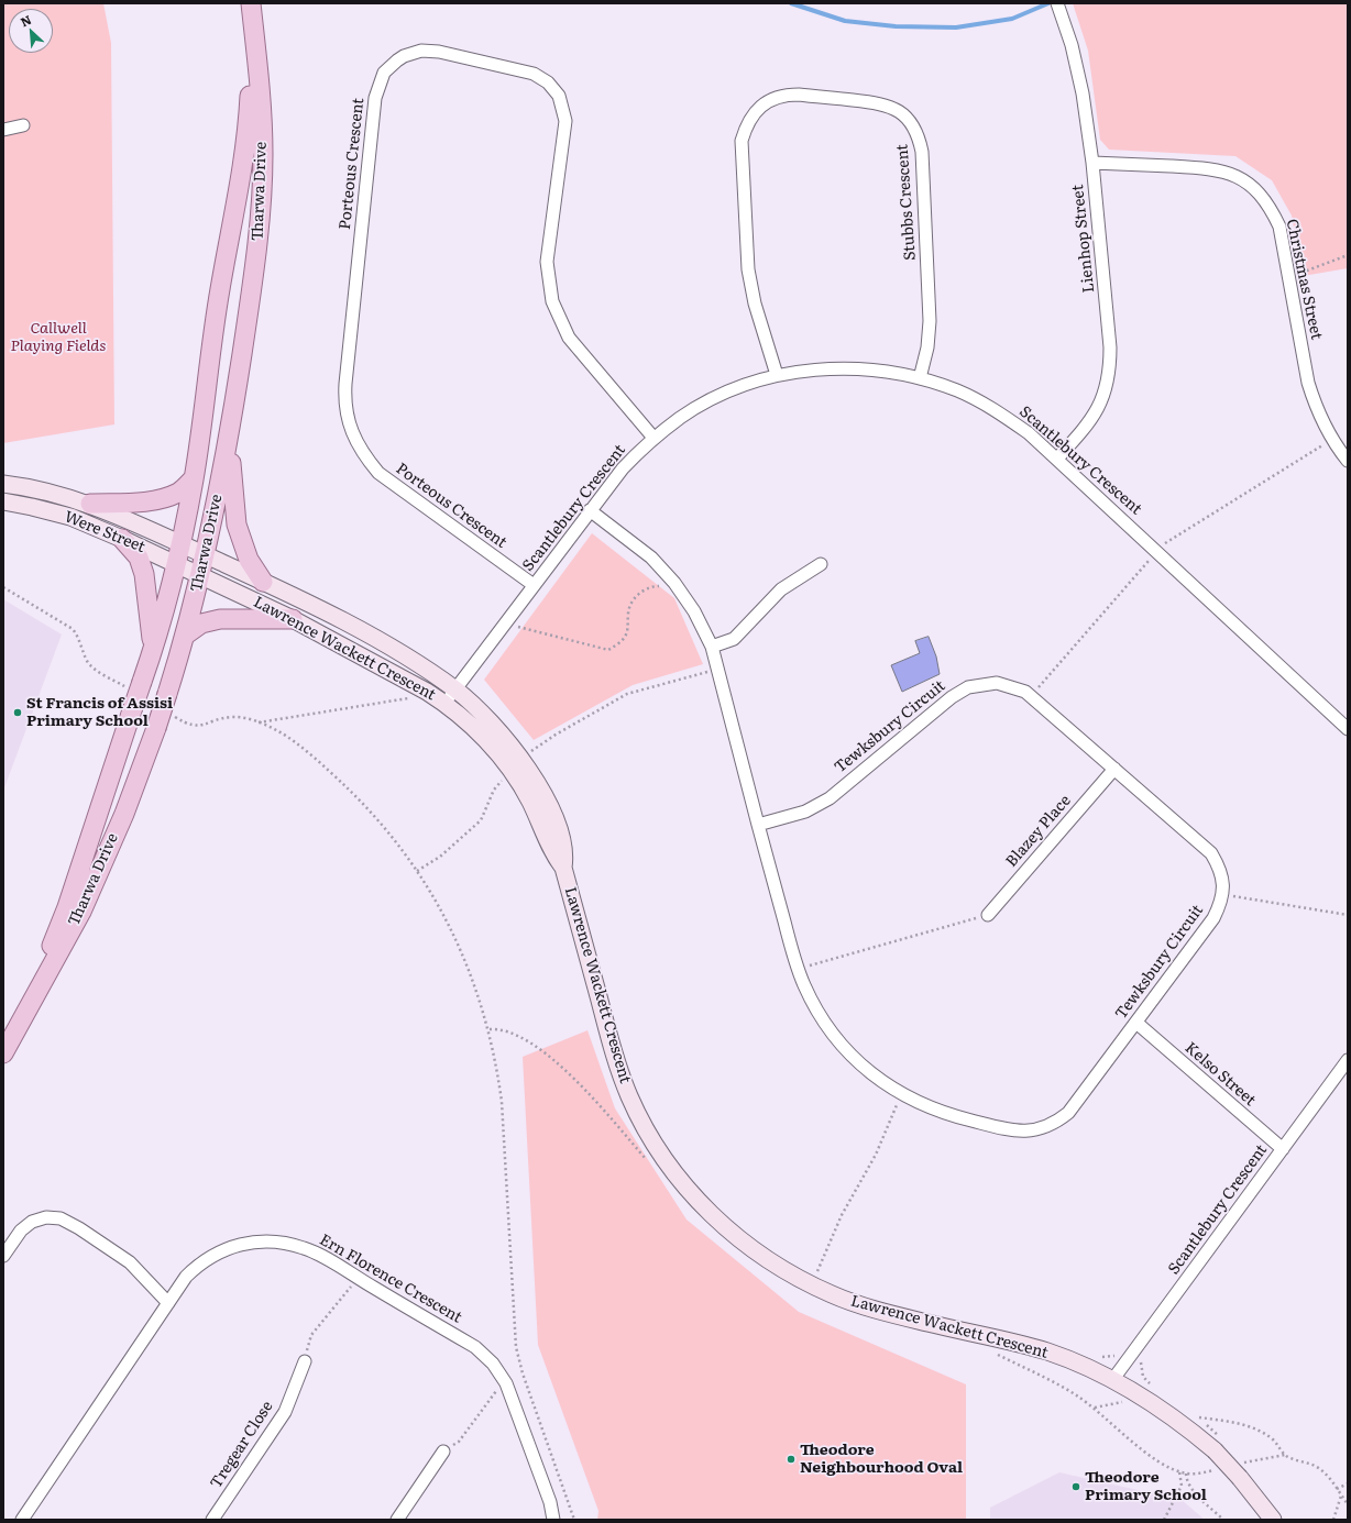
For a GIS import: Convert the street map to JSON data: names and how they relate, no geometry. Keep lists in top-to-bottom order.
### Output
{
  "streets": {
    "main road": ["Tharwa Drive"],
    "street": [
      "Porteous Crescent",
      "Stubbs Crescent",
      "Lienhop Street",
      "Christmas Street",
      "Scantlebury Crescent",
      "Were Street",
      "Lawrence Wackett Crescent",
      "Tewksbury Circuit",
      "Blazey Place",
      "Kelso Street",
      "Ern Florence Crescent",
      "Tregear Close"
    ]
  },
  "crossings": [
    ["Porteous Crescent", "Scantlebury Crescent"],
    ["Tharwa Drive", "Were Street"],
    ["Tharwa Drive", "Lawrence Wackett Crescent"],
    ["Stubbs Crescent", "Scantlebury Crescent"],
    ["Lienhop Street", "Christmas Street"],
    ["Lienhop Street", "Scantlebury Crescent"],
    ["Scantlebury Crescent", "Lawrence Wackett Crescent"],
    ["Scantlebury Crescent", "Tewksbury Circuit"],
    ["Scantlebury Crescent", "Kelso Street"],
    ["Were Street", "Lawrence Wackett Crescent"],
    ["Tewksbury Circuit", "Blazey Place"],
    ["Tewksbury Circuit", "Kelso Street"]
  ],
  "parks": ["Callwell Playing Fields"],
  "places": ["St Francis of Assisi Primary School", "Theodore Neighbourhood Oval", "Theodore Primary School"],
  "north": "top left"
}
